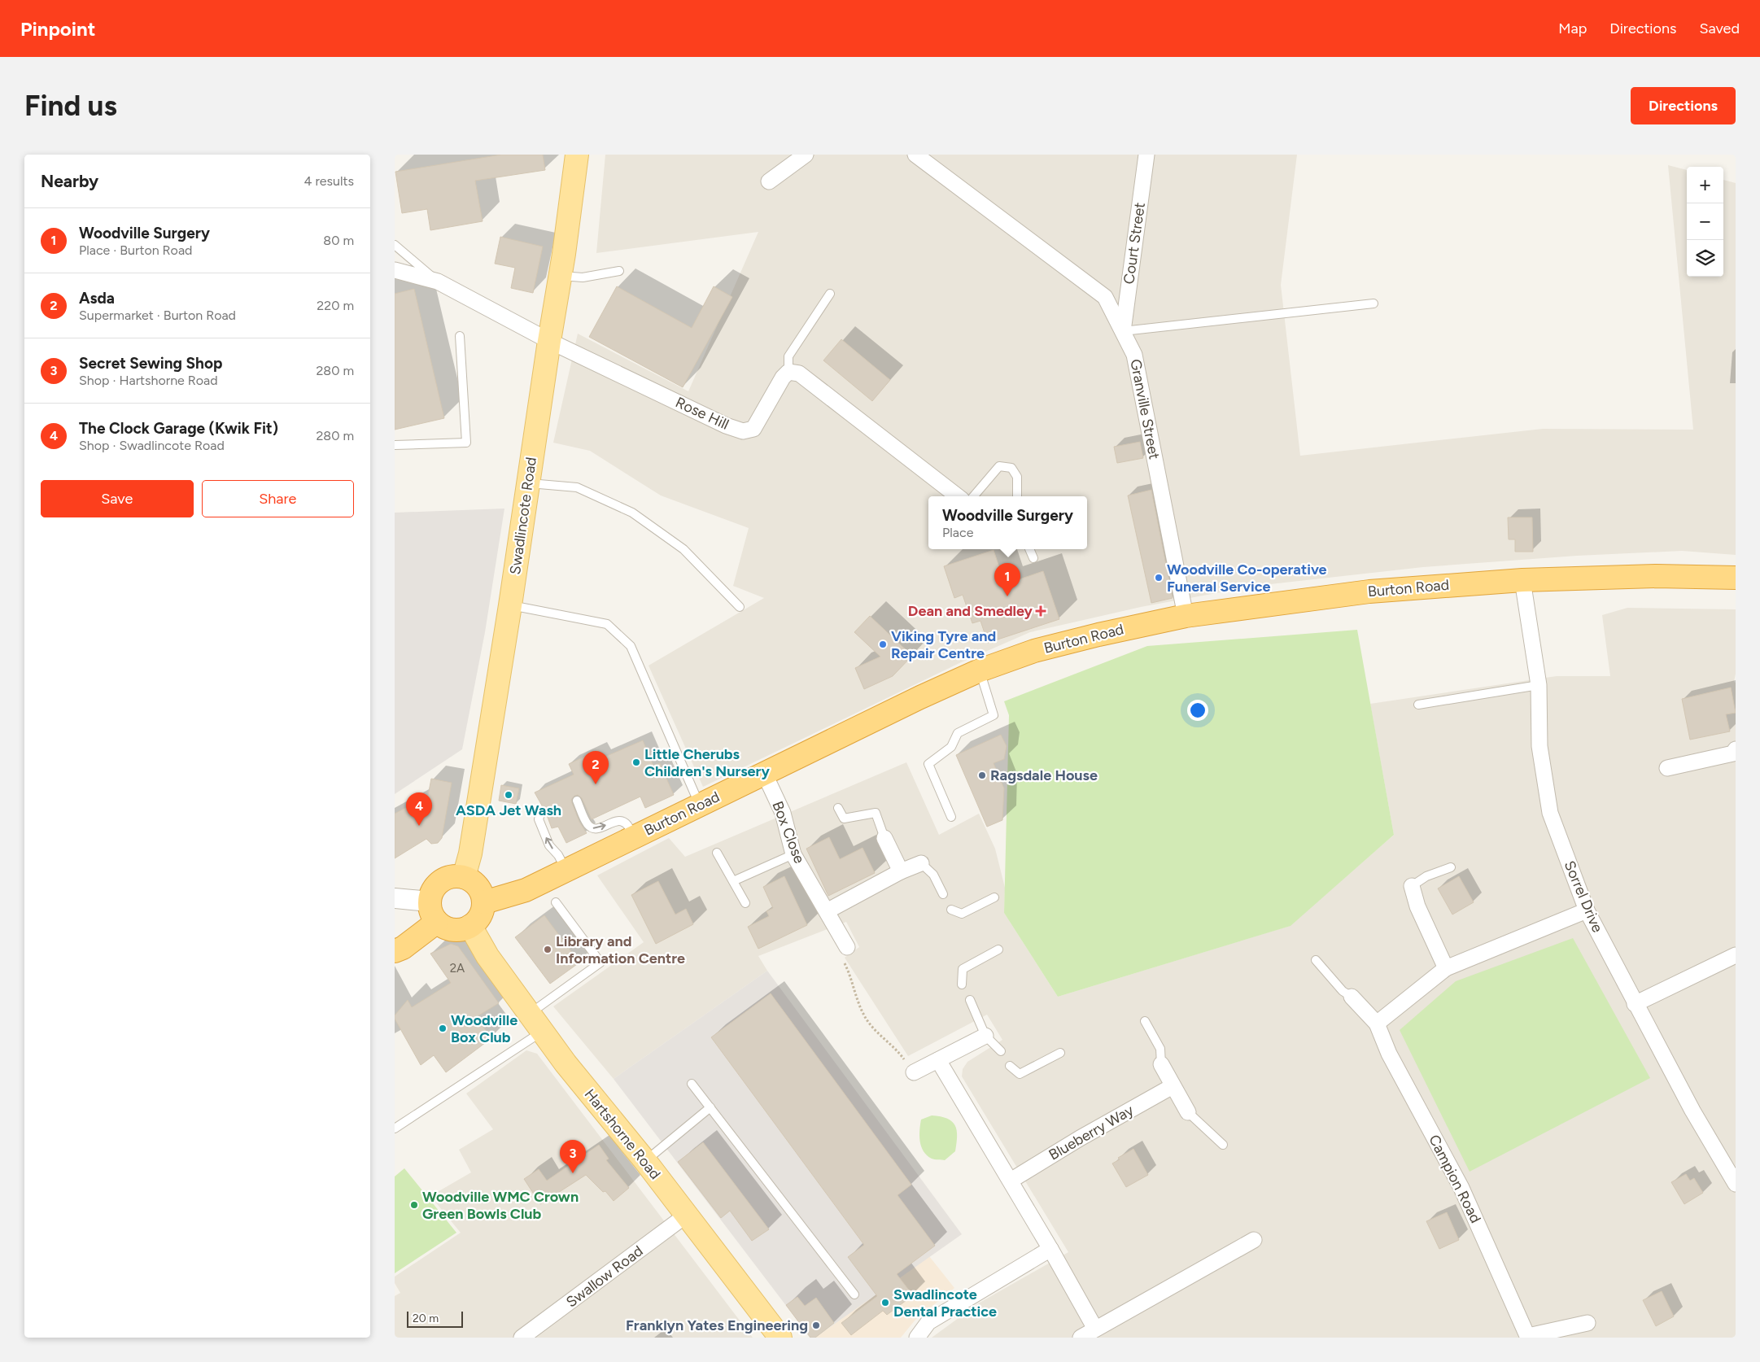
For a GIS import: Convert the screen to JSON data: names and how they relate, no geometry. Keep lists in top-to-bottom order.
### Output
{
  "streets": {
    "highway": ["Burton Road"],
    "main road": ["Swadlincote Road", "Hartshorne Road"],
    "street": [
      "Court Street",
      "Granville Street",
      "Rose Hill",
      "Box Close",
      "Sorrel Drive",
      "Blueberry Way",
      "Campion Road",
      "Swallow Road"
    ]
  },
  "crossings": [
    ["Court Street", "Granville Street"],
    ["Granville Street", "Burton Road"],
    ["Rose Hill", "Swadlincote Road"],
    ["Swadlincote Road", "Burton Road"],
    ["Swadlincote Road", "Hartshorne Road"],
    ["Burton Road", "Box Close"],
    ["Burton Road", "Sorrel Drive"],
    ["Burton Road", "Hartshorne Road"],
    ["Hartshorne Road", "Swallow Road"]
  ],
  "places": {
    "other": [
      "Woodville Co-operative Funeral Service",
      "Viking Tyre and Repair Centre",
      "Little Cherubs Children's Nursery",
      "Ragsdale House",
      "ASDA Jet Wash",
      "Library and Information Centre",
      "Woodville Box Club",
      "Woodville WMC Crown Green Bowls Club",
      "Swadlincote Dental Practice",
      "Franklyn Yates Engineering"
    ],
    "health": ["Dean and Smedley"]
  },
  "house_numbers": ["2A"],
  "scale_bar": "20 m",
  "page": {
    "header": "Pinpoint",
    "nav": ["Map", "Directions", "Saved"],
    "buttons": [
      "Directions",
      ["Save", "Share"]
    ],
    "title": "Find us",
    "heading": ["Nearby", "4 results"],
    "map_buttons": ["+", "−"],
    "list": [
      {
        "mark": "1",
        "name": "Woodville Surgery",
        "note": "Place · Burton Road",
        "value": "80 m"
      },
      {
        "mark": "2",
        "name": "Asda",
        "note": "Supermarket · Burton Road",
        "value": "220 m"
      },
      {
        "mark": "3",
        "name": "Secret Sewing Shop",
        "note": "Shop · Hartshorne Road",
        "value": "280 m"
      },
      {
        "mark": "4",
        "name": "The Clock Garage (Kwik Fit)",
        "note": "Shop · Swadlincote Road",
        "value": "280 m"
      }
    ],
    "popup": ["Woodville Surgery", "Place"],
    "pins": [
      "1",
      "2",
      "4",
      "3"
    ],
    "scale": "20 m"
  }
}
